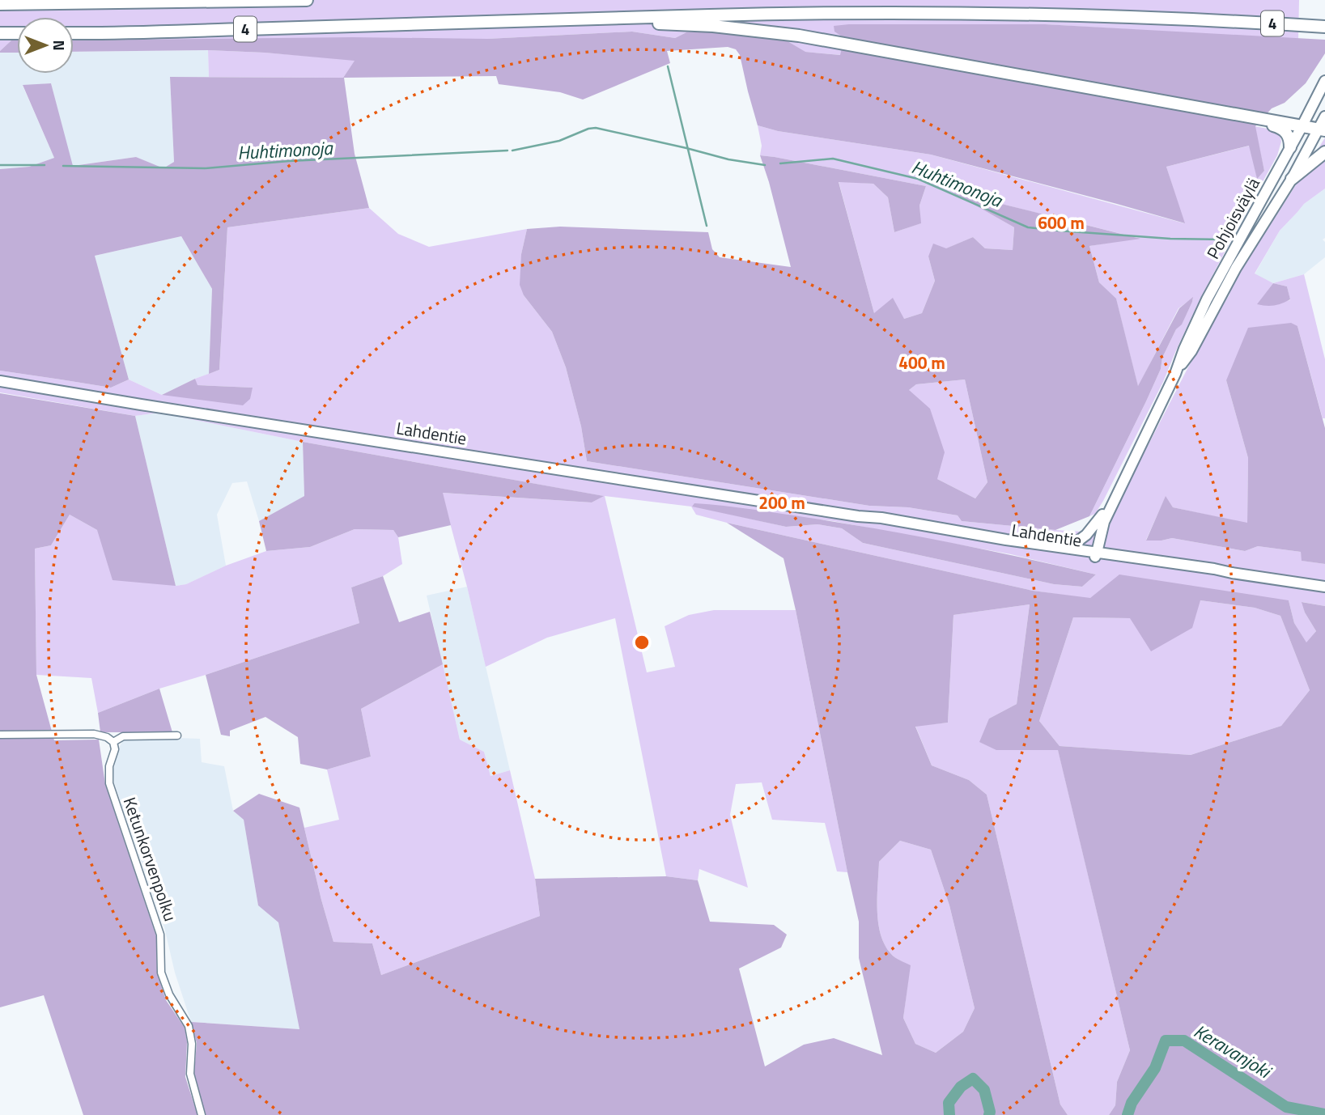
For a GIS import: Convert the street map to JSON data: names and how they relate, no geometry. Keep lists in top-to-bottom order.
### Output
{
  "streets": {
    "highway": ["4"],
    "main road": ["Pohjoisväylä", "Lahdentie"],
    "street": ["Ketunkorvenpolku"]
  },
  "crossings": [
    ["Pohjoisväylä", "Lahdentie"]
  ],
  "water": ["Huhtimonoja", "Keravanjoki"],
  "north": "right",
  "rings": ["600 m", "400 m", "200 m"]
}
